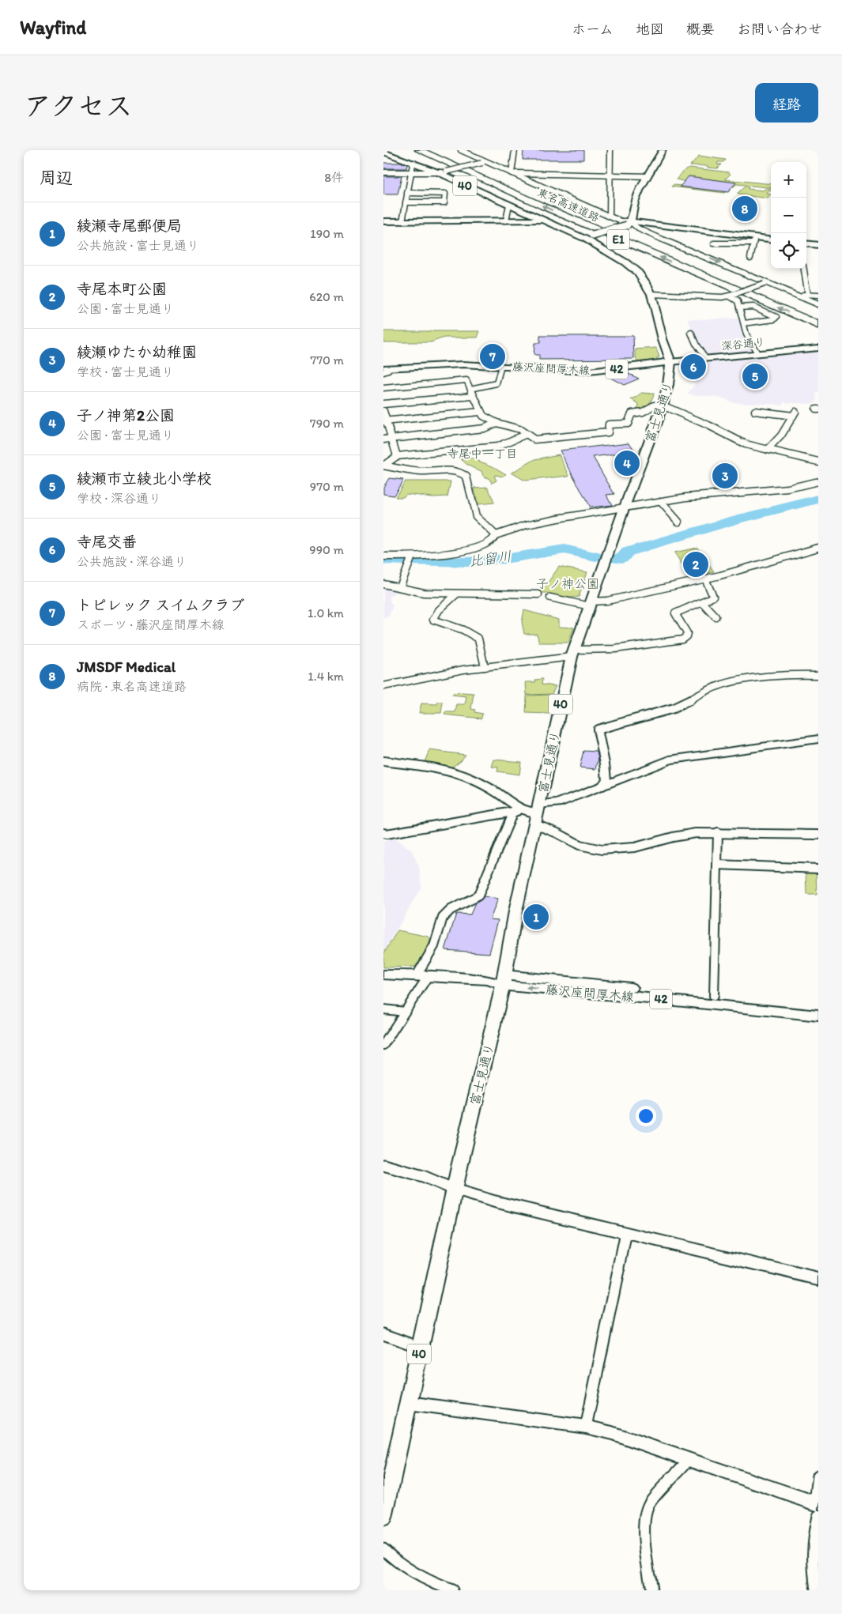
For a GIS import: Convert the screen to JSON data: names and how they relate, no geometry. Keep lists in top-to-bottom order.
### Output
{
  "streets": {
    "highway": ["東名高速道路", "E1"],
    "main road": [
      "40",
      "藤沢座間厚木線",
      "42",
      "富士見通り"
    ],
    "street": ["深谷通り"]
  },
  "crossings": [
    ["深谷通り", "藤沢座間厚木線"],
    ["深谷通り", "富士見通り"],
    ["藤沢座間厚木線", "富士見通り"]
  ],
  "districts": ["寺尾中一丁目"],
  "water": ["比留川"],
  "parks": ["子ノ神公園"],
  "page": {
    "header": "Wayfind",
    "nav": [
      "ホーム",
      "地図",
      "概要",
      "お問い合わせ"
    ],
    "title": "アクセス",
    "buttons": "経路",
    "heading": ["周辺", "8件"],
    "map_buttons": ["+", "−"],
    "pins": [
      "8",
      "7",
      "6",
      "5",
      "4",
      "3",
      "2",
      "1"
    ],
    "list": [
      {
        "mark": "1",
        "name": "綾瀬寺尾郵便局",
        "note": "公共施設 · 富士見通り",
        "value": "190 m"
      },
      {
        "mark": "2",
        "name": "寺尾本町公園",
        "note": "公園 · 富士見通り",
        "value": "620 m"
      },
      {
        "mark": "3",
        "name": "綾瀬ゆたか幼稚園",
        "note": "学校 · 富士見通り",
        "value": "770 m"
      },
      {
        "mark": "4",
        "name": "子ノ神第2公園",
        "note": "公園 · 富士見通り",
        "value": "790 m"
      },
      {
        "mark": "5",
        "name": "綾瀬市立綾北小学校",
        "note": "学校 · 深谷通り",
        "value": "970 m"
      },
      {
        "mark": "6",
        "name": "寺尾交番",
        "note": "公共施設 · 深谷通り",
        "value": "990 m"
      },
      {
        "mark": "7",
        "name": "トピレック スイムクラブ",
        "note": "スポーツ · 藤沢座間厚木線",
        "value": "1.0 km"
      },
      {
        "mark": "8",
        "name": "JMSDF Medical",
        "note": "病院 · 東名高速道路",
        "value": "1.4 km"
      }
    ]
  }
}
